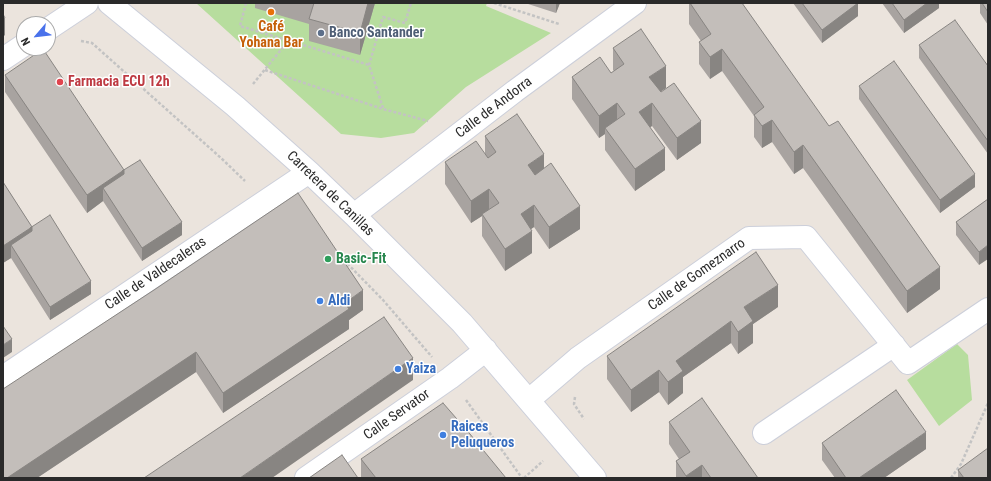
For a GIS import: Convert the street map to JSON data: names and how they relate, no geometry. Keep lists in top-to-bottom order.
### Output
{
  "streets": {
    "street": [
      "Calle de Andorra",
      "Carretera de Canillas",
      "Calle de Valdecaleras",
      "Calle de Gomeznarro",
      "Calle Servator"
    ]
  },
  "crossings": [
    ["Calle de Andorra", "Carretera de Canillas"],
    ["Carretera de Canillas", "Calle de Valdecaleras"],
    ["Carretera de Canillas", "Calle de Gomeznarro"],
    ["Carretera de Canillas", "Calle Servator"]
  ],
  "places": [
    "Café Yohana Bar",
    "Banco Santander",
    "Farmacia ECU 12h",
    "Basic-Fit",
    "Aldi",
    "Yaiza",
    "Raices Peluqueros"
  ],
  "north": "bottom left"
}
